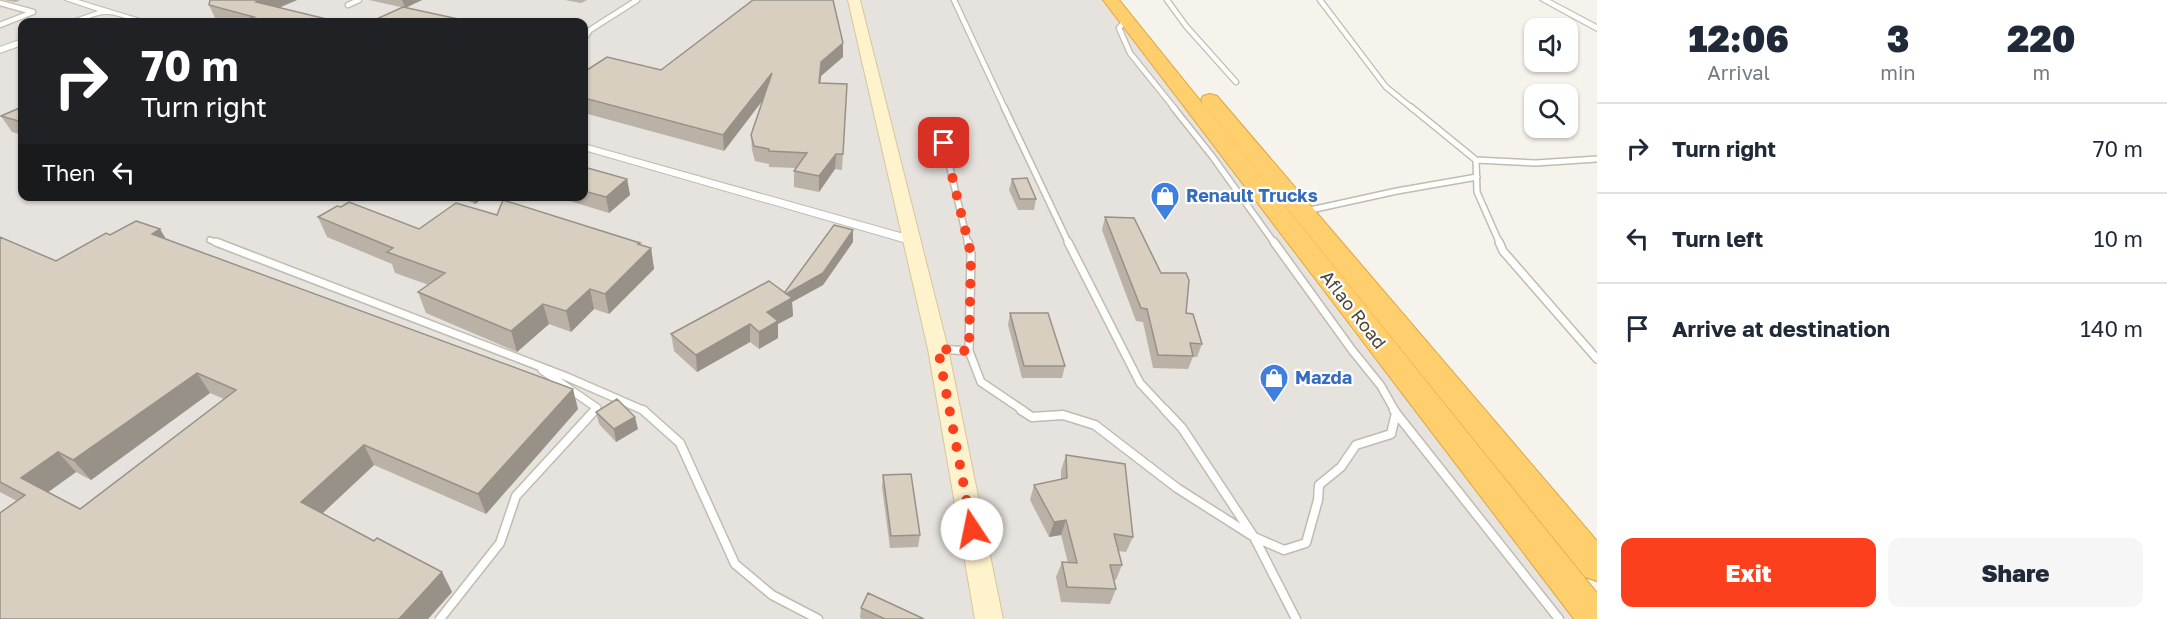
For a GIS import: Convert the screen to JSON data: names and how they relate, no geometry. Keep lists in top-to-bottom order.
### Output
{
  "streets": {
    "highway": ["Aflao Road"]
  },
  "places": {
    "shop": ["Renault Trucks", "Mazda"]
  },
  "page": {
    "eta": [
      "12:06",
      "Arrival",
      "3",
      "min",
      "220",
      "m"
    ],
    "turn": ["70 m", "Turn right"],
    "list": [
      {
        "name": "Turn right",
        "value": "70 m"
      },
      {
        "name": "Turn left",
        "value": "10 m"
      },
      {
        "name": "Arrive at destination",
        "value": "140 m"
      }
    ],
    "then": "Then",
    "buttons": ["Exit", "Share"]
  }
}
